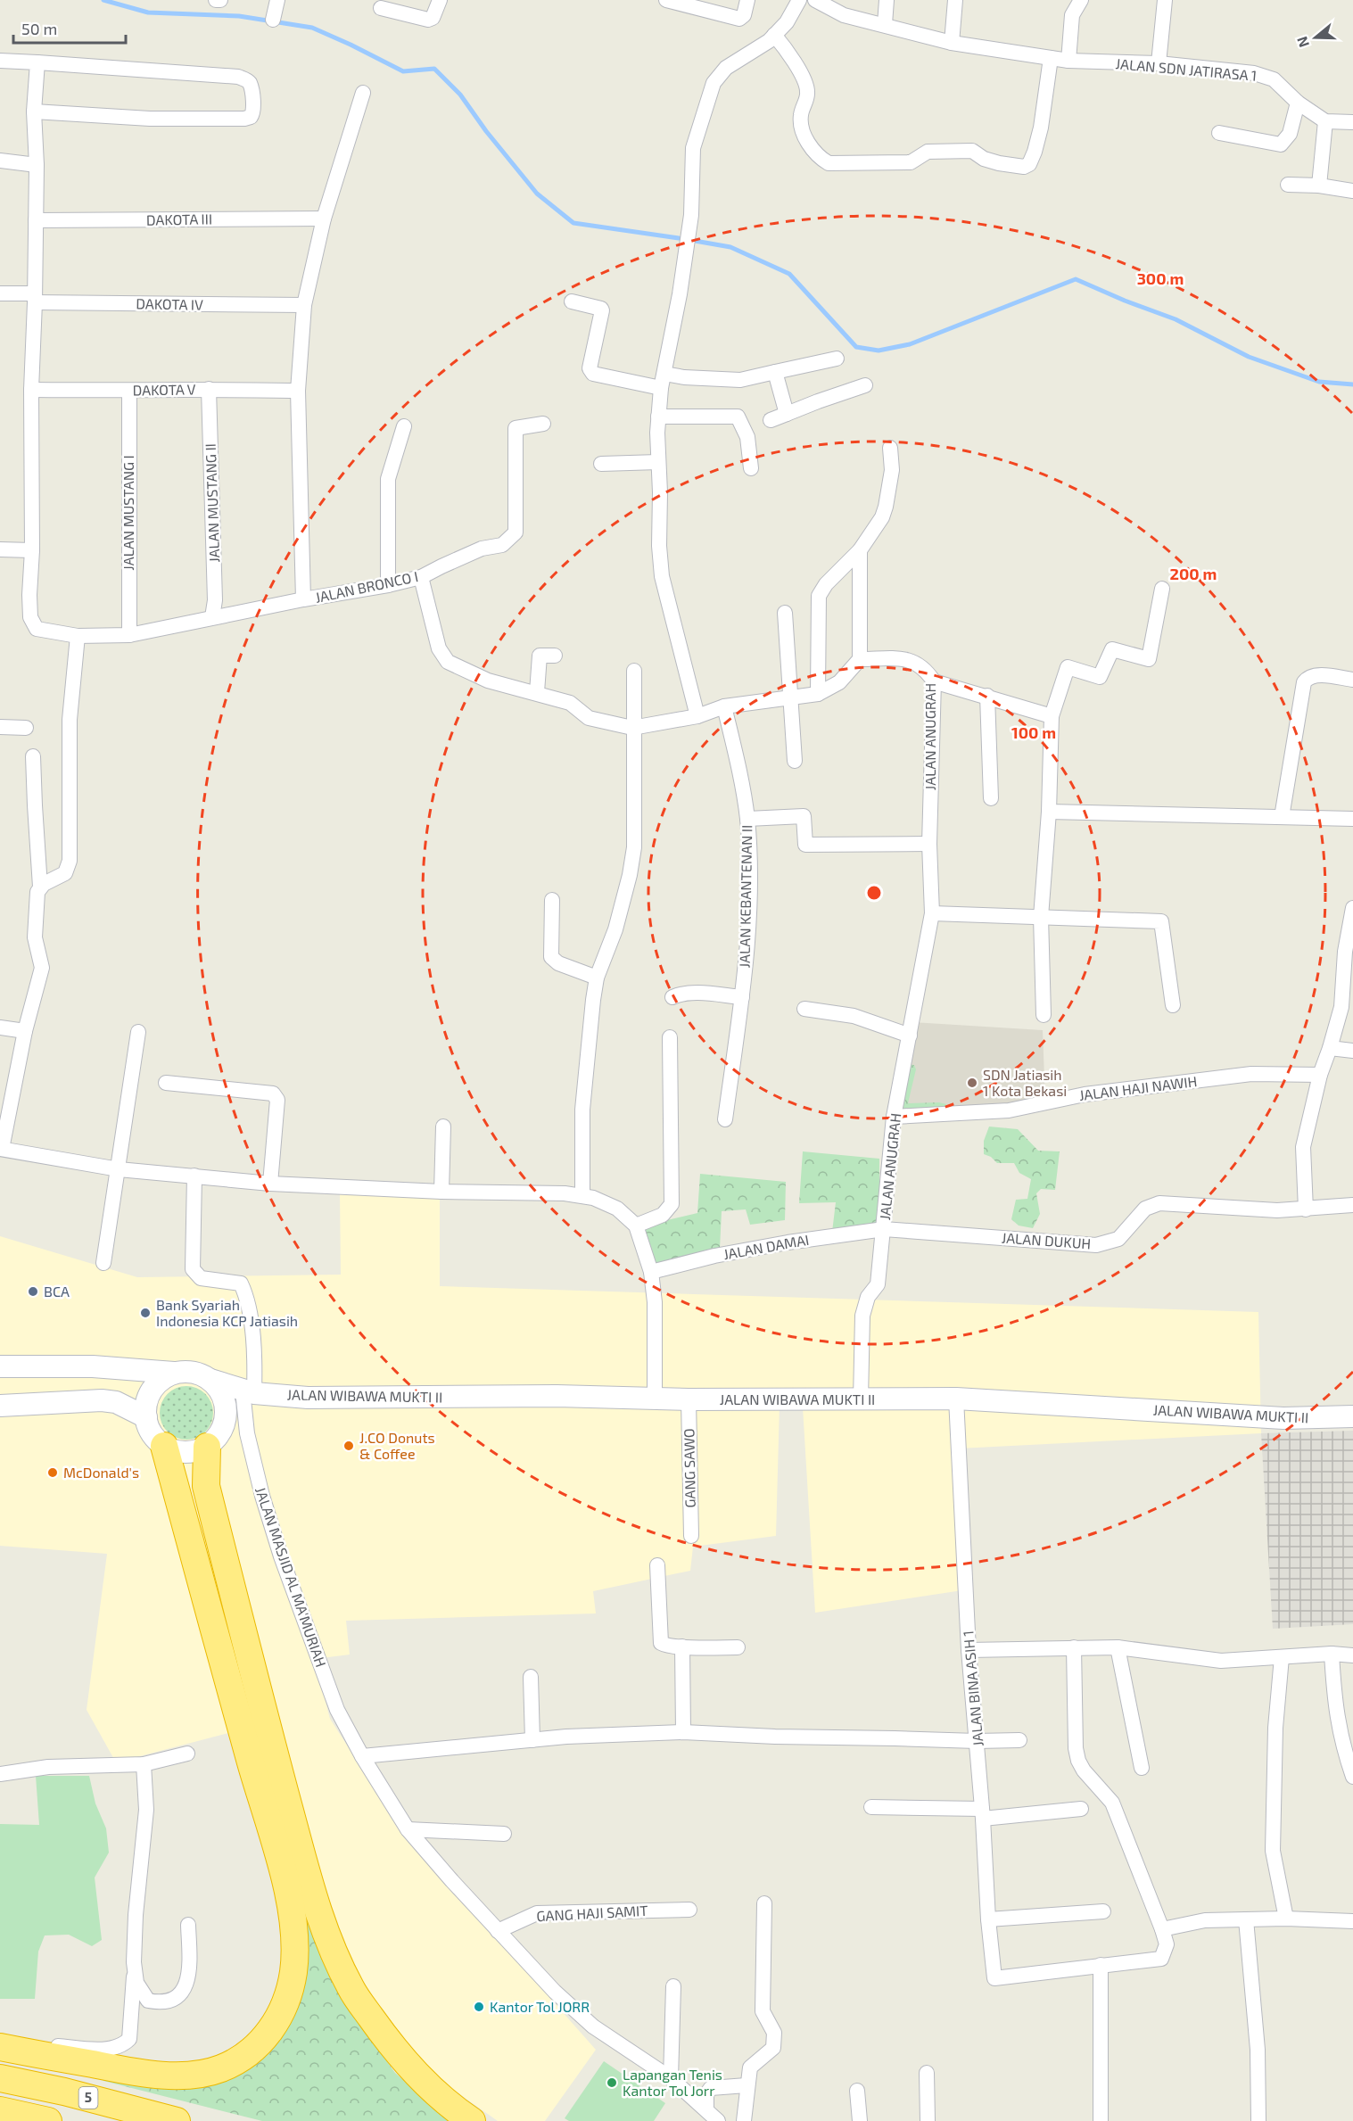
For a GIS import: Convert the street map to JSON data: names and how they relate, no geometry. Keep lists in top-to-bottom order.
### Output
{
  "streets": {
    "highway": ["5"],
    "main road": ["JALAN WIBAWA MUKTI II"],
    "street": [
      "JALAN SDN JATIRASA 1",
      "DAKOTA III",
      "DAKOTA IV",
      "DAKOTA V",
      "JALAN MUSTANG II",
      "JALAN MUSTANG I",
      "JALAN BRONCO I",
      "JALAN ANUGRAH",
      "JALAN KEBANTENAN II",
      "JALAN HAJI NAWIH",
      "JALAN DUKUH",
      "JALAN DAMAI",
      "GANG SAWO",
      "JALAN MASJID AL MA'MURIAH",
      "JALAN BINA ASIH 1",
      "GANG HAJI SAMIT"
    ]
  },
  "crossings": [
    ["DAKOTA V", "JALAN MUSTANG II"],
    ["DAKOTA V", "JALAN MUSTANG I"],
    ["JALAN MUSTANG II", "JALAN BRONCO I"],
    ["JALAN MUSTANG I", "JALAN BRONCO I"],
    ["JALAN ANUGRAH", "JALAN HAJI NAWIH"],
    ["JALAN ANUGRAH", "JALAN DUKUH"],
    ["JALAN ANUGRAH", "JALAN DAMAI"],
    ["JALAN ANUGRAH", "JALAN WIBAWA MUKTI II"],
    ["JALAN DUKUH", "JALAN DAMAI"],
    ["JALAN WIBAWA MUKTI II", "GANG SAWO"],
    ["JALAN WIBAWA MUKTI II", "JALAN MASJID AL MA'MURIAH"],
    ["JALAN WIBAWA MUKTI II", "JALAN BINA ASIH 1"],
    ["JALAN MASJID AL MA'MURIAH", "GANG HAJI SAMIT"]
  ],
  "places": [
    "SDN Jatiasih 1 Kota Bekasi",
    "BCA",
    "Bank Syariah Indonesia KCP Jatiasih",
    "J.CO Donuts & Coffee",
    "McDonald's",
    "Kantor Tol JORR",
    "Lapangan Tenis Kantor Tol Jorr"
  ],
  "scale_bar": "50 m",
  "north": "left",
  "rings": ["300 m", "200 m", "100 m"]
}
